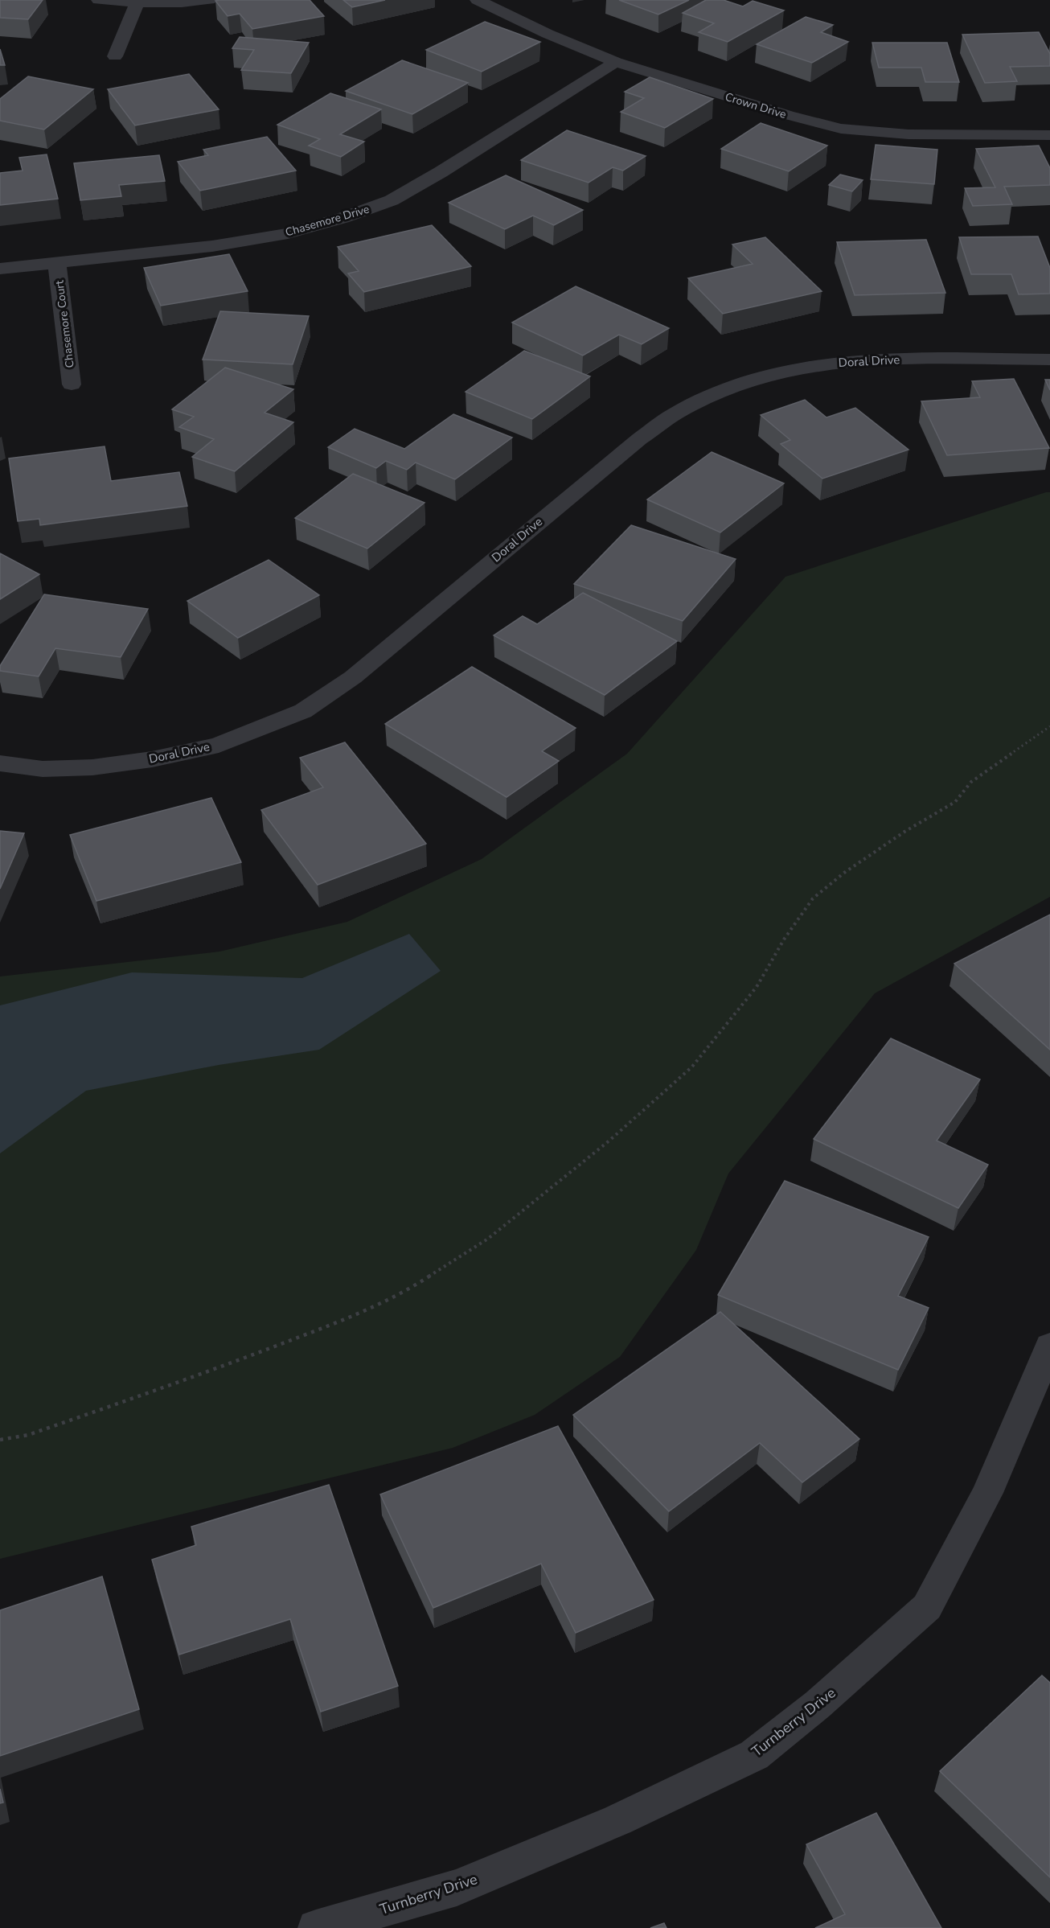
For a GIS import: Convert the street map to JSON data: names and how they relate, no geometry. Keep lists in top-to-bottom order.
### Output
{
  "streets": {
    "street": [
      "Crown Drive",
      "Chasemore Drive",
      "Chasemore Court",
      "Doral Drive",
      "Turnberry Drive"
    ]
  },
  "crossings": [
    ["Crown Drive", "Chasemore Drive"],
    ["Chasemore Drive", "Chasemore Court"]
  ]
}
